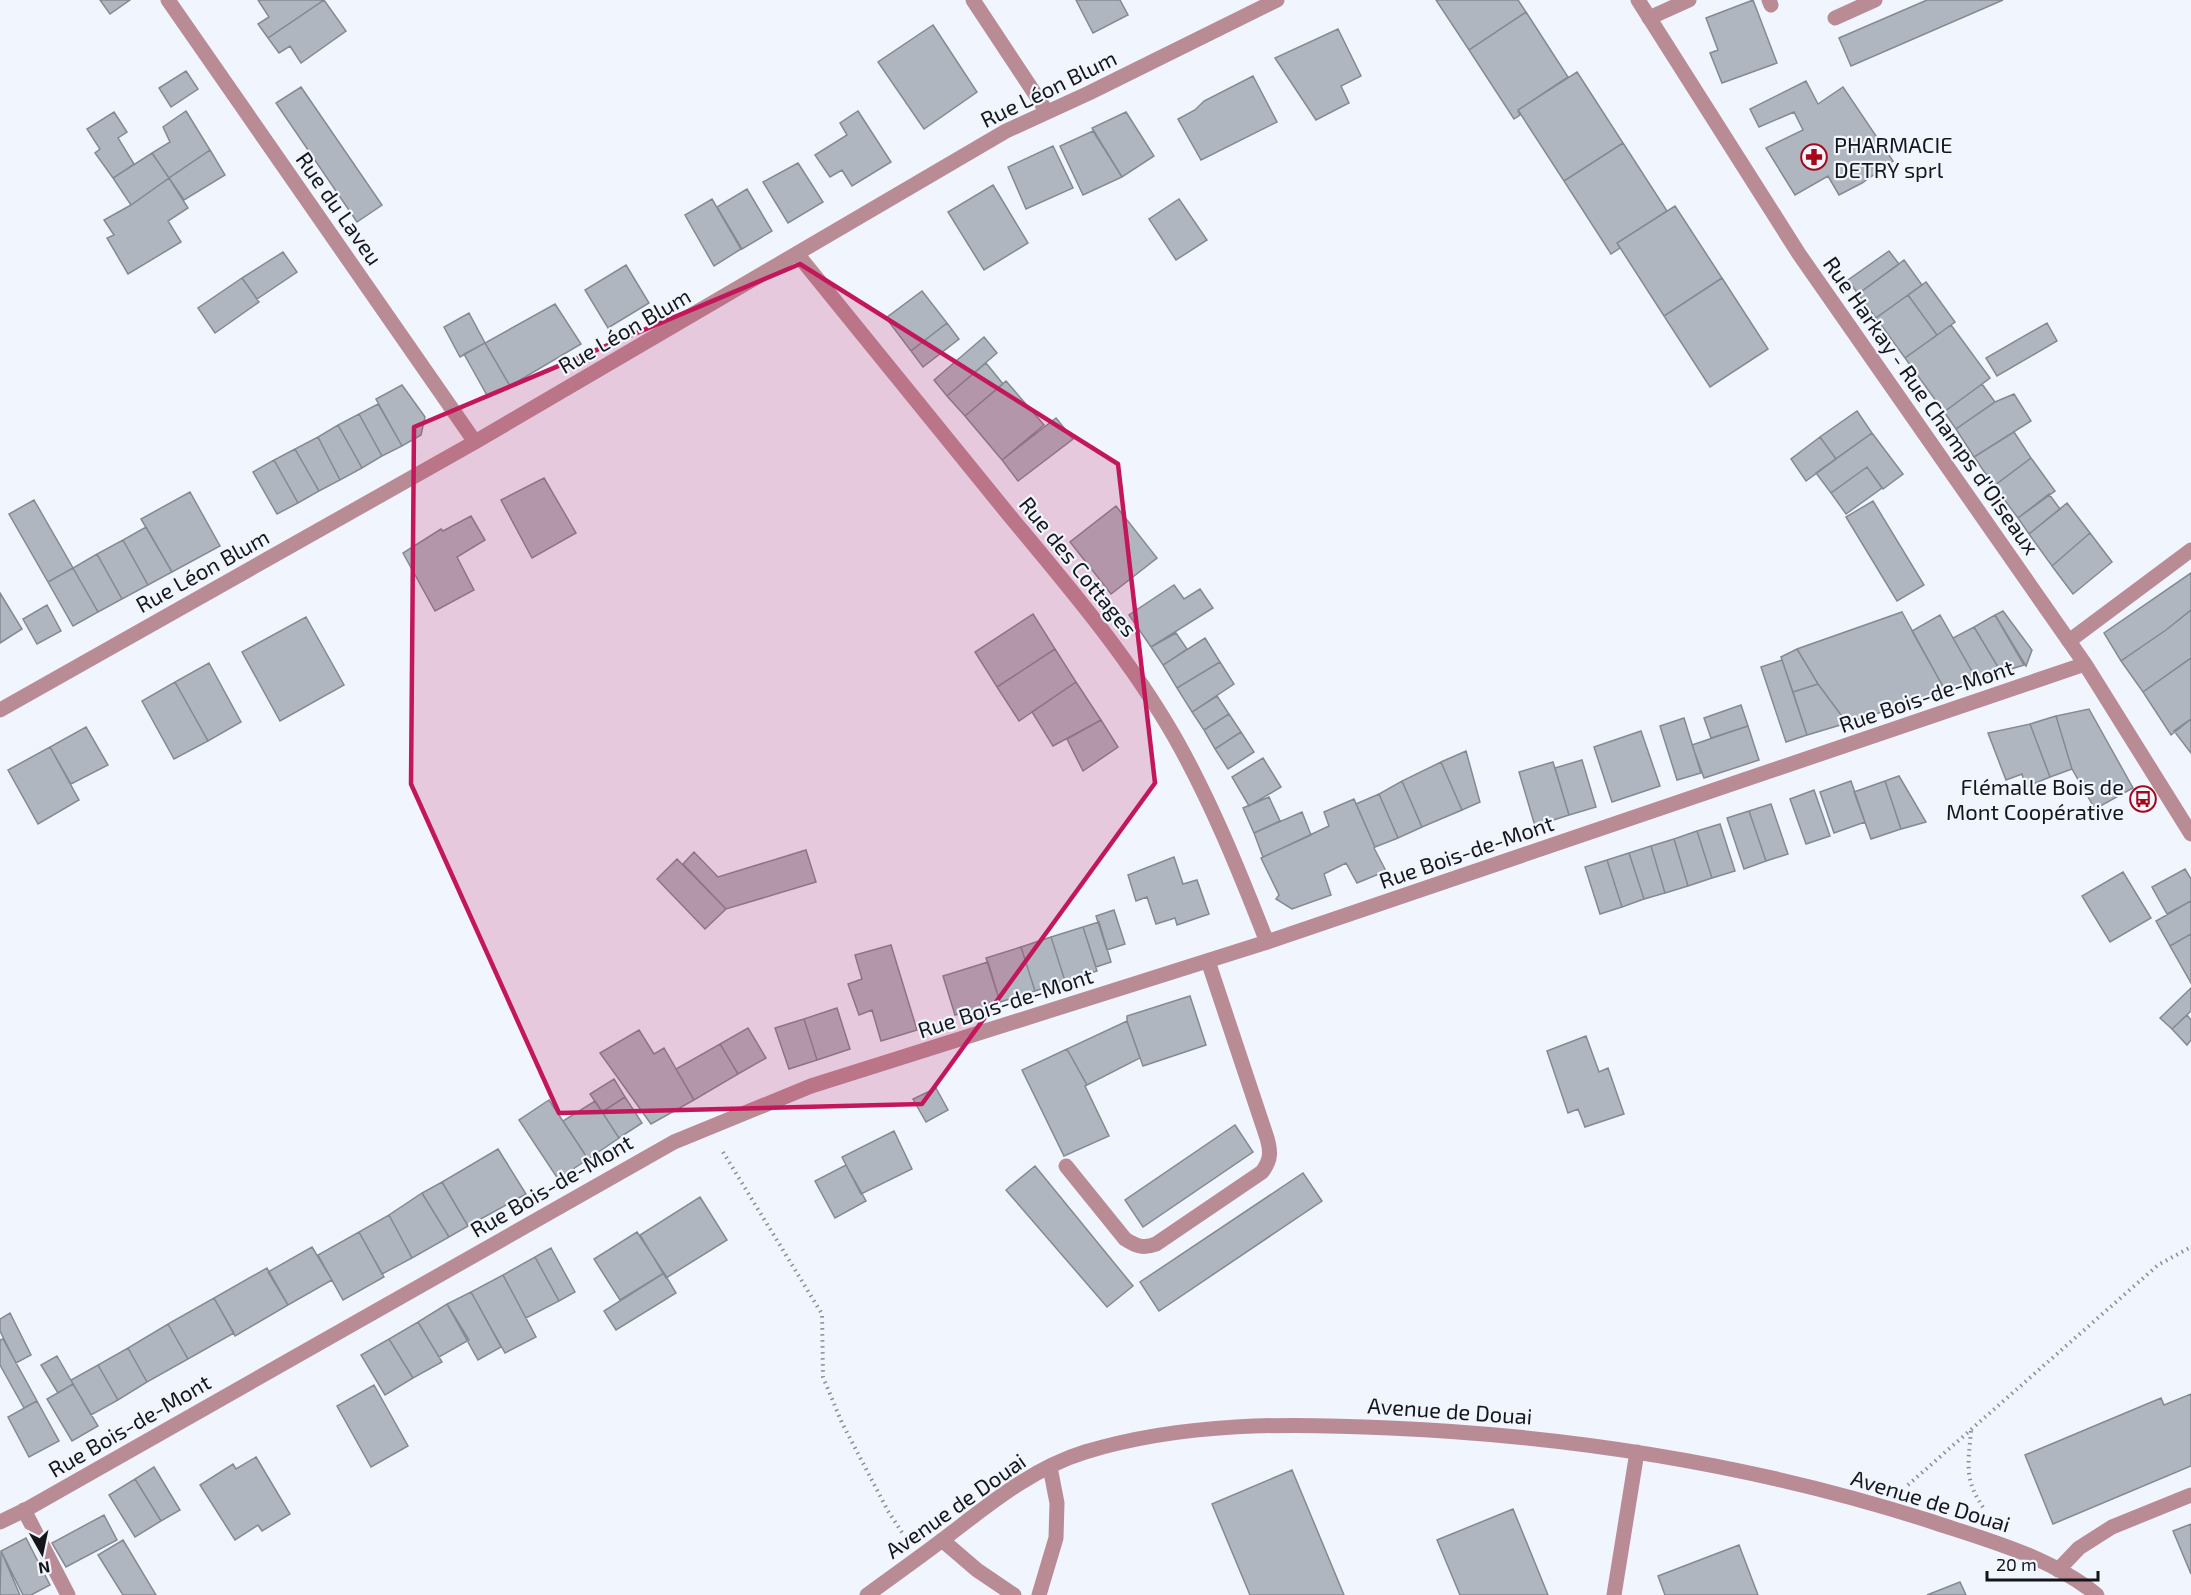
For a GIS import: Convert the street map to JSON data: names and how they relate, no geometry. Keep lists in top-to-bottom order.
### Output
{
  "streets": {
    "street": [
      "Rue Léon Blum",
      "Rue du Laveu",
      "Rue Harkay - Rue Champs d'Oiseaux",
      "Rue des Cottages",
      "Rue Bois-de-Mont",
      "Avenue de Douai"
    ]
  },
  "crossings": [
    ["Rue Léon Blum", "Rue du Laveu"],
    ["Rue Léon Blum", "Rue des Cottages"],
    ["Rue Harkay - Rue Champs d'Oiseaux", "Rue Bois-de-Mont"],
    ["Rue des Cottages", "Rue Bois-de-Mont"]
  ],
  "places": {
    "pharmacy": ["PHARMACIE DETRY sprl"],
    "bus stop": ["Flémalle Bois de Mont Coopérative"]
  },
  "scale_bar": "20 m",
  "north": "bottom"
}
